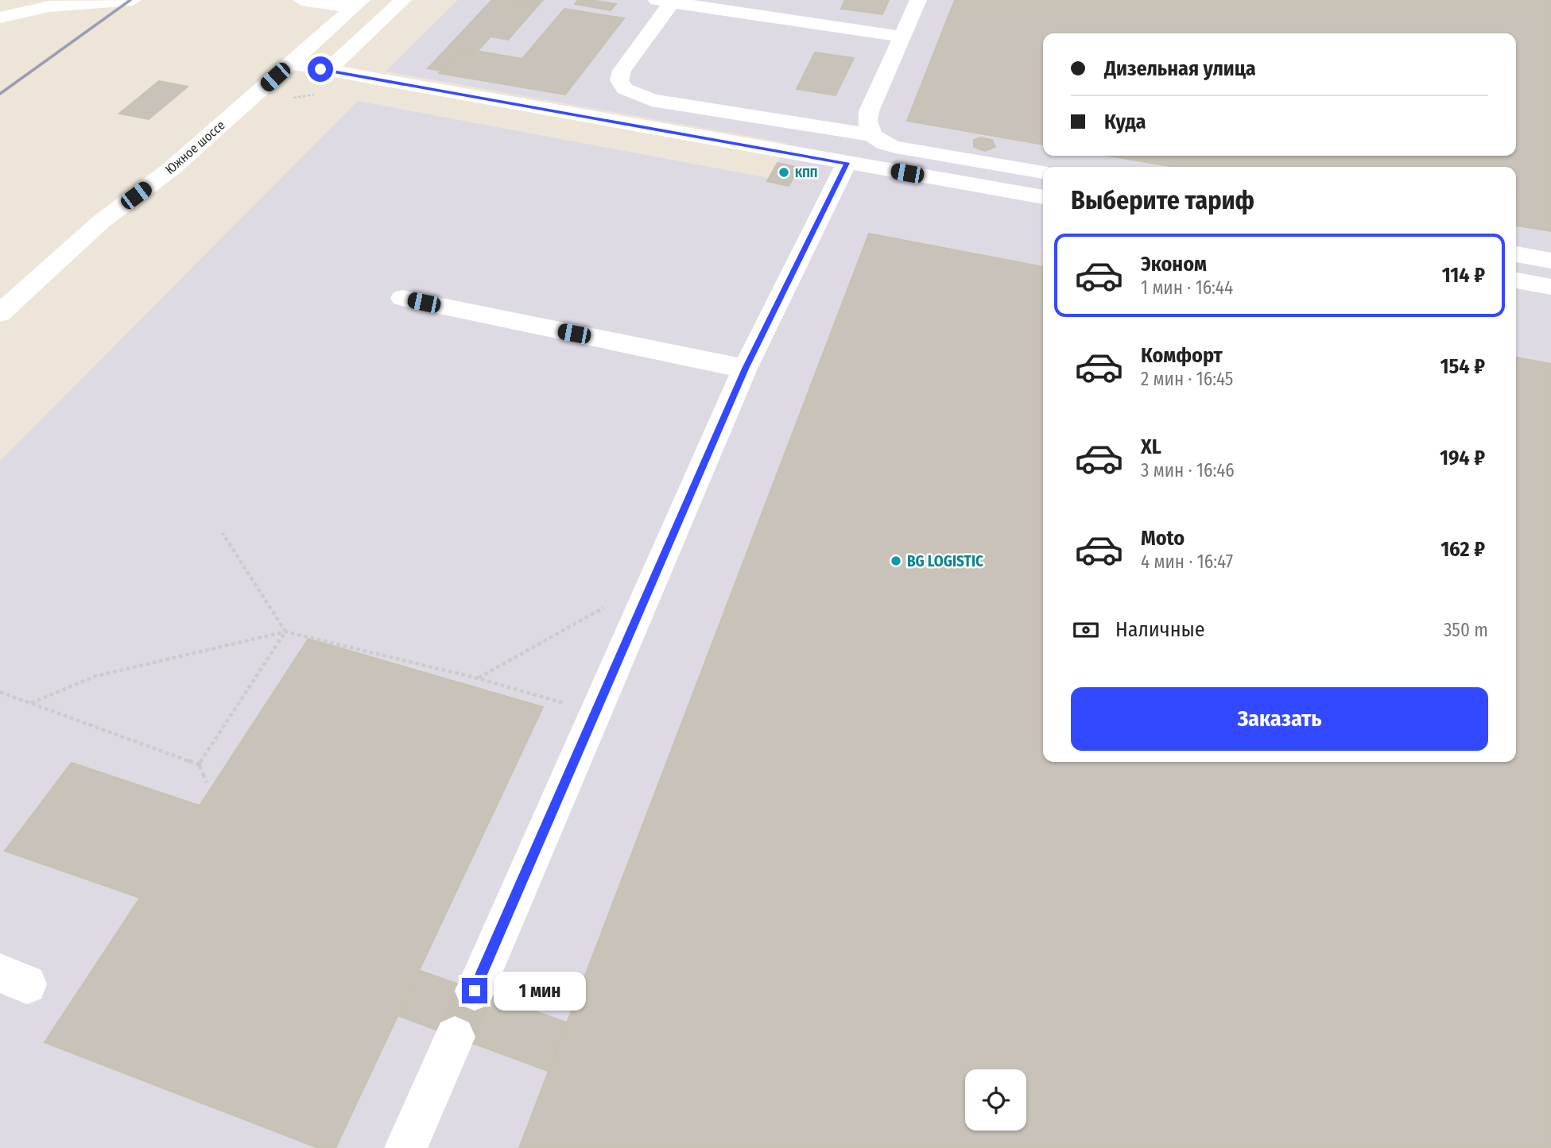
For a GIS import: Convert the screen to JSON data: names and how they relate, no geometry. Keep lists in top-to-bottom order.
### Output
{
  "streets": {
    "street": ["Южное шоссе"]
  },
  "places": ["КПП", "BG LOGISTIC"],
  "page": {
    "banner": ["Дизельная улица", "Куда"],
    "heading": "Выберите тариф",
    "list": [
      {
        "name": "Эконом",
        "note": "1 мин · 16:44",
        "value": "114 ₽"
      },
      {
        "name": "Комфорт",
        "note": "2 мин · 16:45",
        "value": "154 ₽"
      },
      {
        "name": "XL",
        "note": "3 мин · 16:46",
        "value": "194 ₽"
      },
      {
        "name": "Moto",
        "note": "4 мин · 16:47",
        "value": "162 ₽"
      }
    ],
    "pay": ["Наличные", "350 m"],
    "buttons": "Заказать",
    "bubble": "1 мин"
  }
}
